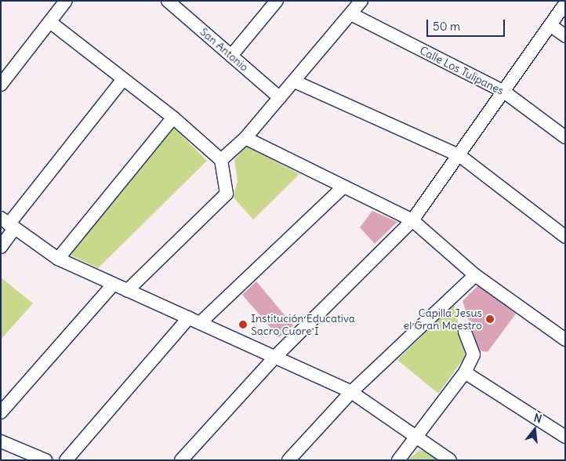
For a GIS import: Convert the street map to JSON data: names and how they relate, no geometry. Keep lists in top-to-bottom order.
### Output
{
  "streets": {
    "street": ["San Antonio", "Calle Los Tulipanes"]
  },
  "places": ["Capilla Jesus el Gran Maestro", "Institución Educativa Sacro Cuore I"],
  "scale_bar": "50 m",
  "north": "top"
}
